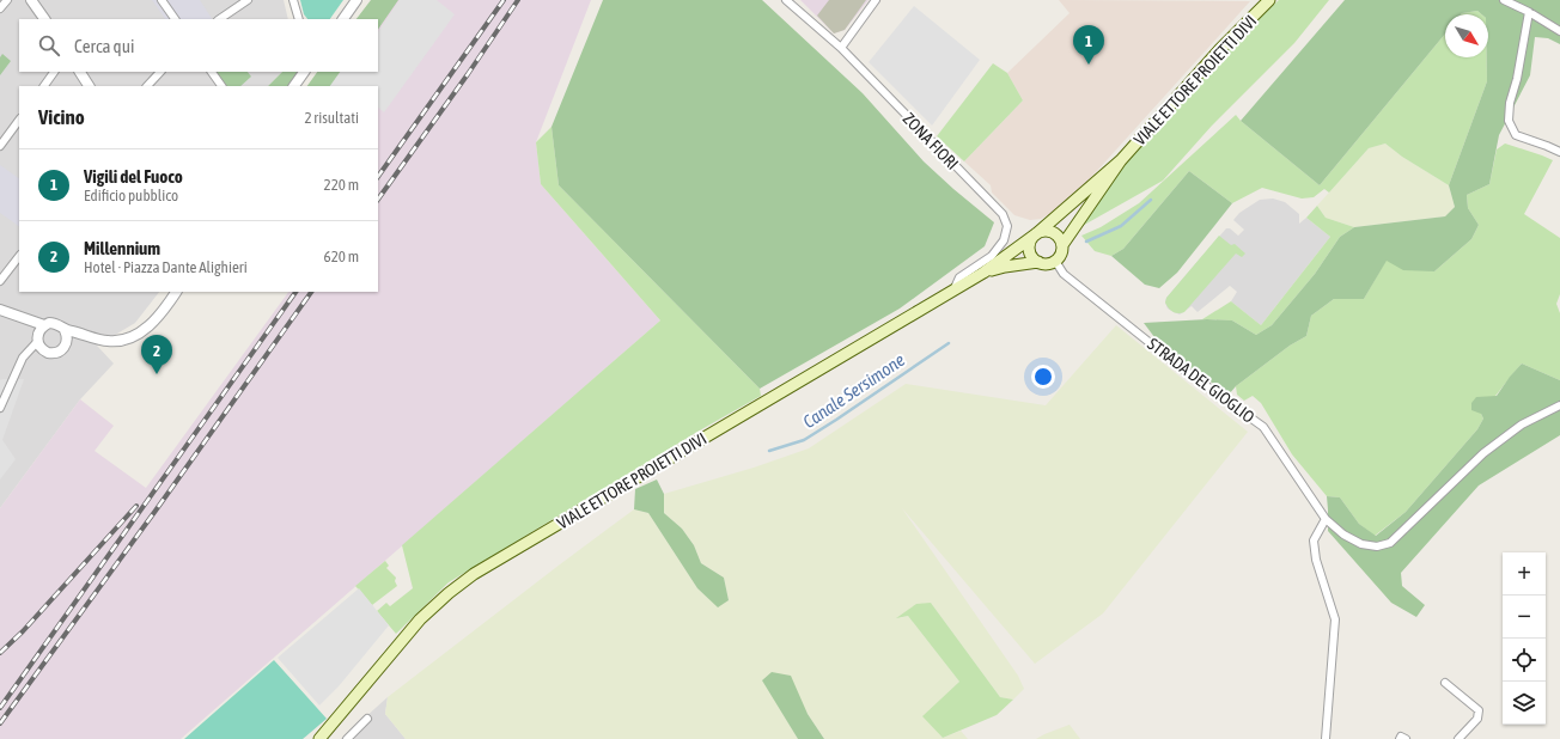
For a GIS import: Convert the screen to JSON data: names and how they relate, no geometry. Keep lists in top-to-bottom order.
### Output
{
  "streets": {
    "main road": ["VIALE ETTORE PROIETTI DIVI"],
    "street": ["ZONA FIORI", "STRADA DEL GIOGLIO"]
  },
  "crossings": [
    ["VIALE ETTORE PROIETTI DIVI", "ZONA FIORI"],
    ["VIALE ETTORE PROIETTI DIVI", "STRADA DEL GIOGLIO"]
  ],
  "water": ["Canale Sersimone"],
  "north": "bottom right",
  "page": {
    "search": "Cerca qui",
    "pins": ["1", "2"],
    "heading": ["Vicino", "2 risultati"],
    "list": [
      {
        "mark": "1",
        "name": "Vigili del Fuoco",
        "note": "Edificio pubblico",
        "value": "220 m"
      },
      {
        "mark": "2",
        "name": "Millennium",
        "note": "Hotel · Piazza Dante Alighieri",
        "value": "620 m"
      }
    ],
    "map_buttons": ["+", "−"]
  }
}
